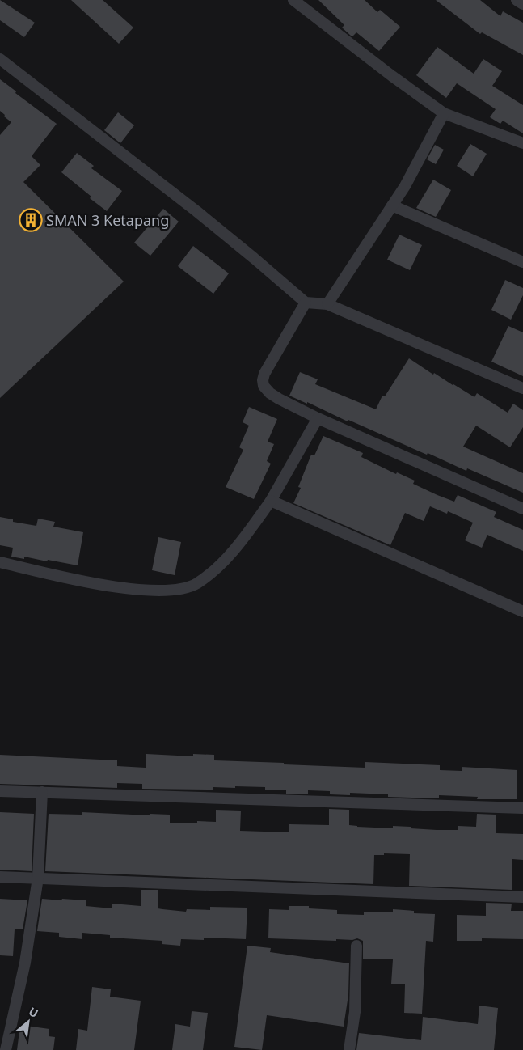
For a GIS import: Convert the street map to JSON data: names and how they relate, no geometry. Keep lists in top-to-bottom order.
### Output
{
  "places": {
    "building": ["SMAN 3 Ketapang"]
  },
  "north": "top right"
}
